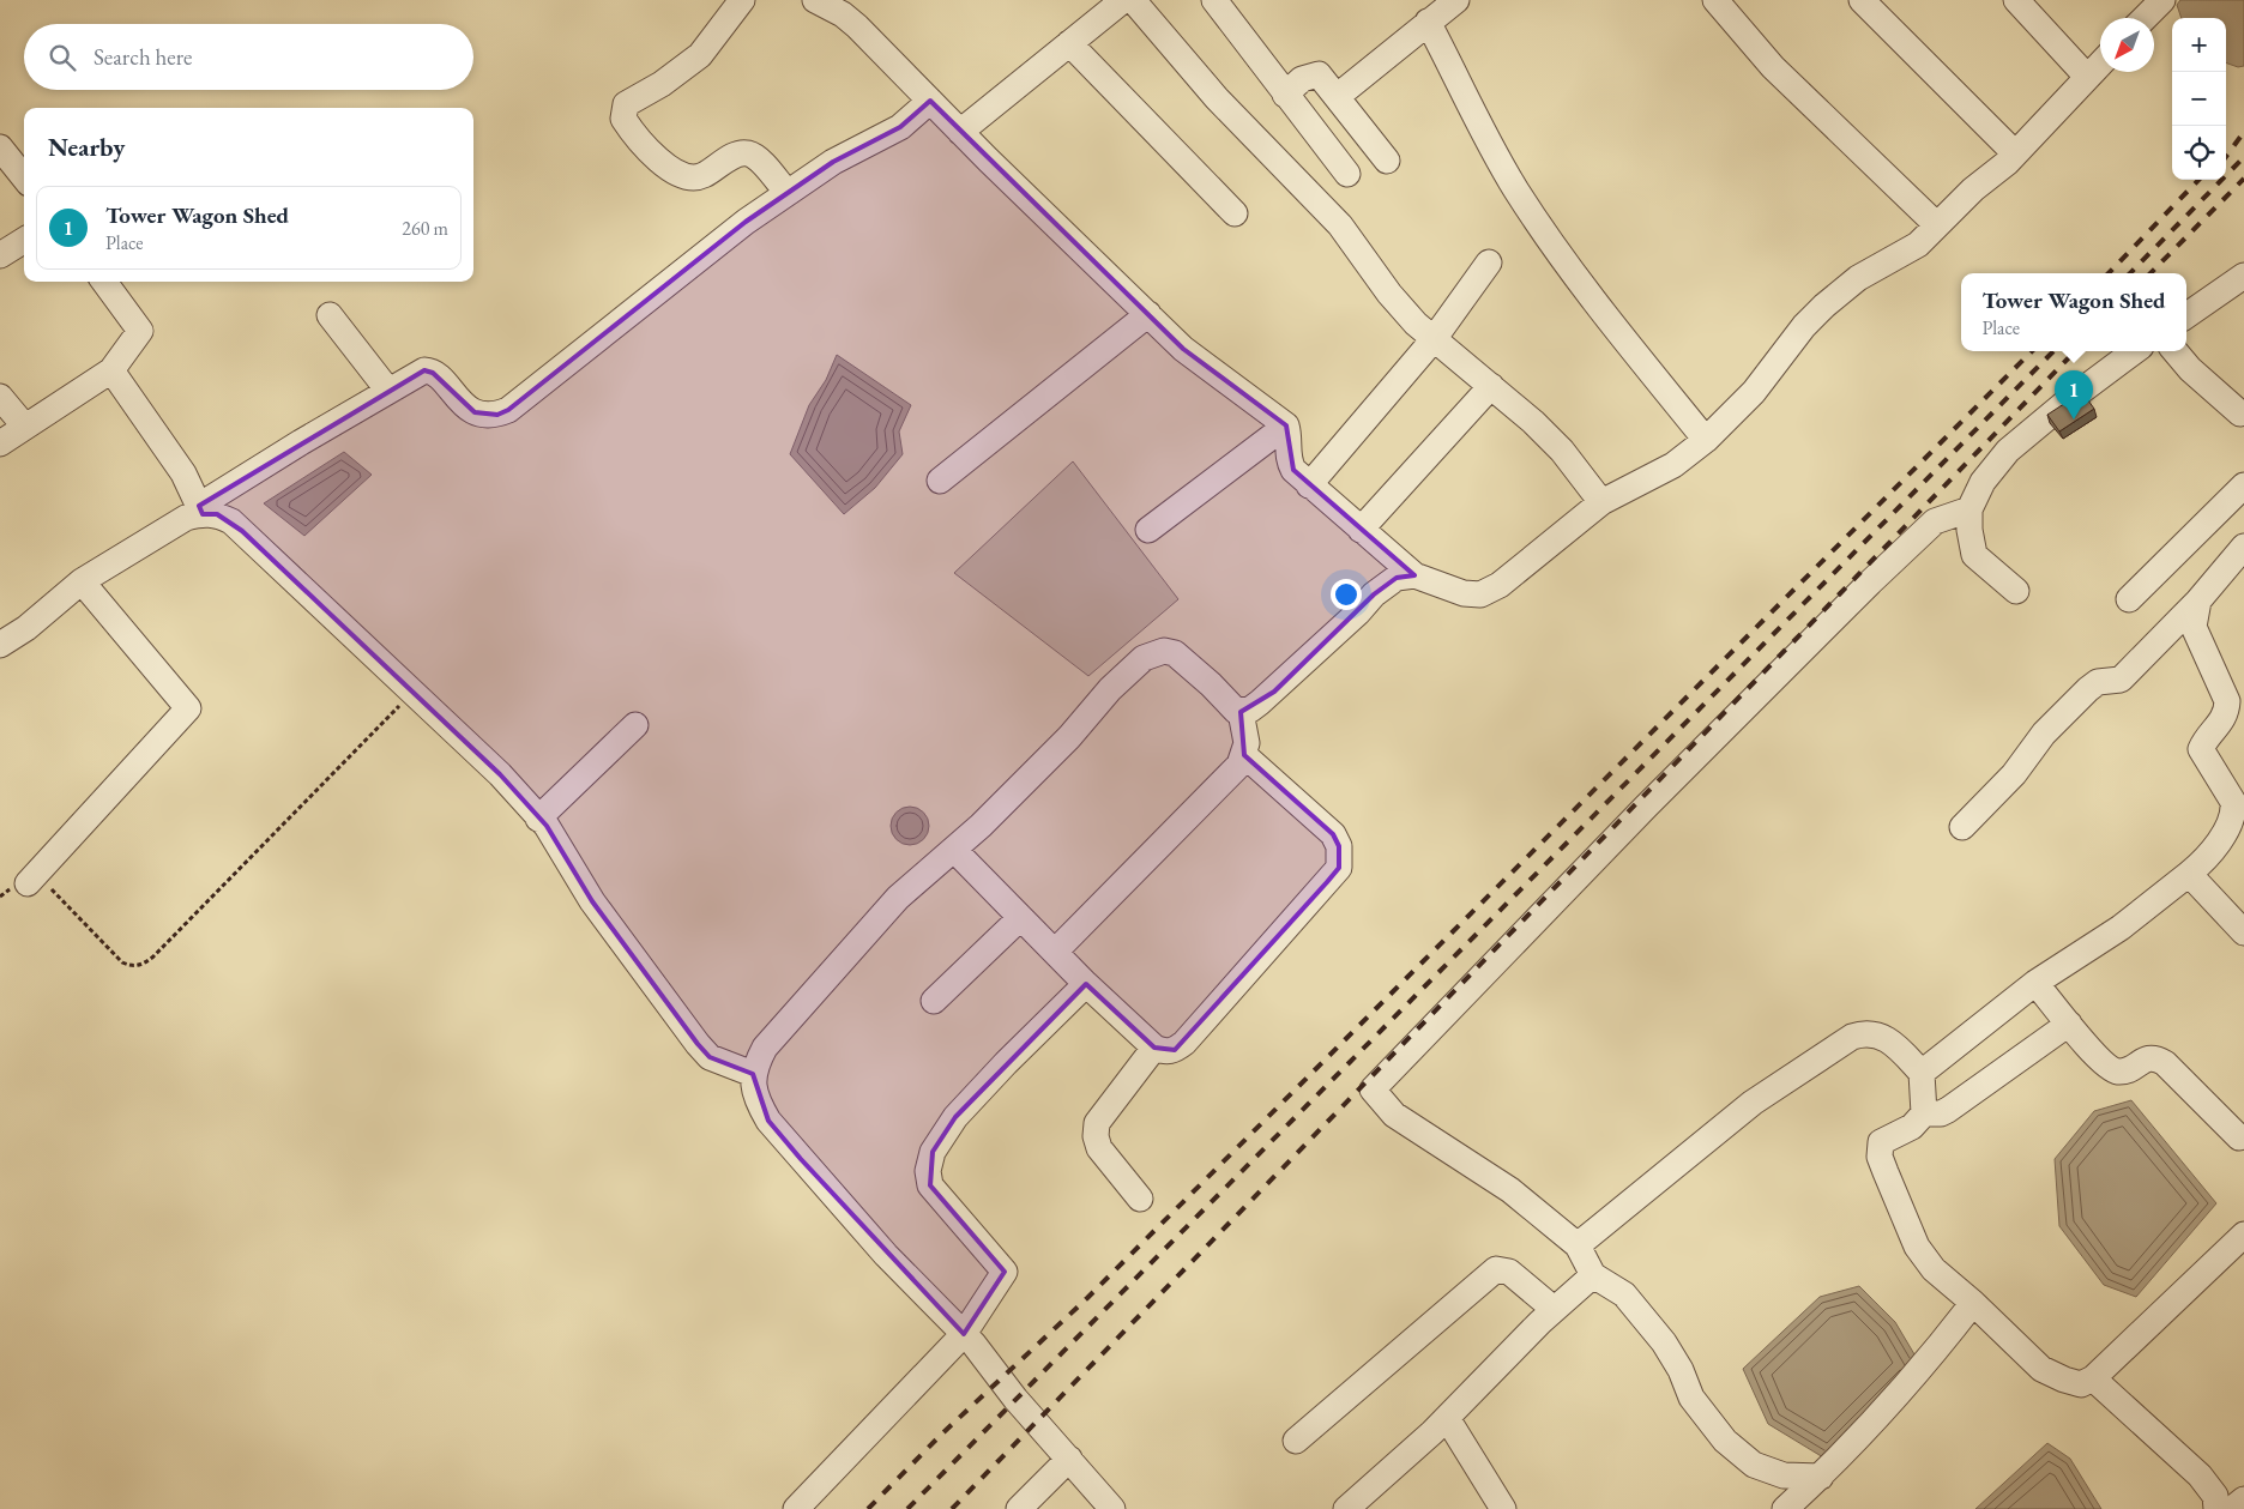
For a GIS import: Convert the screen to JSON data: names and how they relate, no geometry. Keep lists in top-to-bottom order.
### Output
{
  "north": "bottom left",
  "page": {
    "map_buttons": ["+", "−"],
    "search": "Search here",
    "heading": "Nearby",
    "list": [
      {
        "mark": "1",
        "name": "Tower Wagon Shed",
        "note": "Place",
        "value": "260 m"
      }
    ],
    "popup": ["Tower Wagon Shed", "Place"],
    "pins": "1"
  }
}
